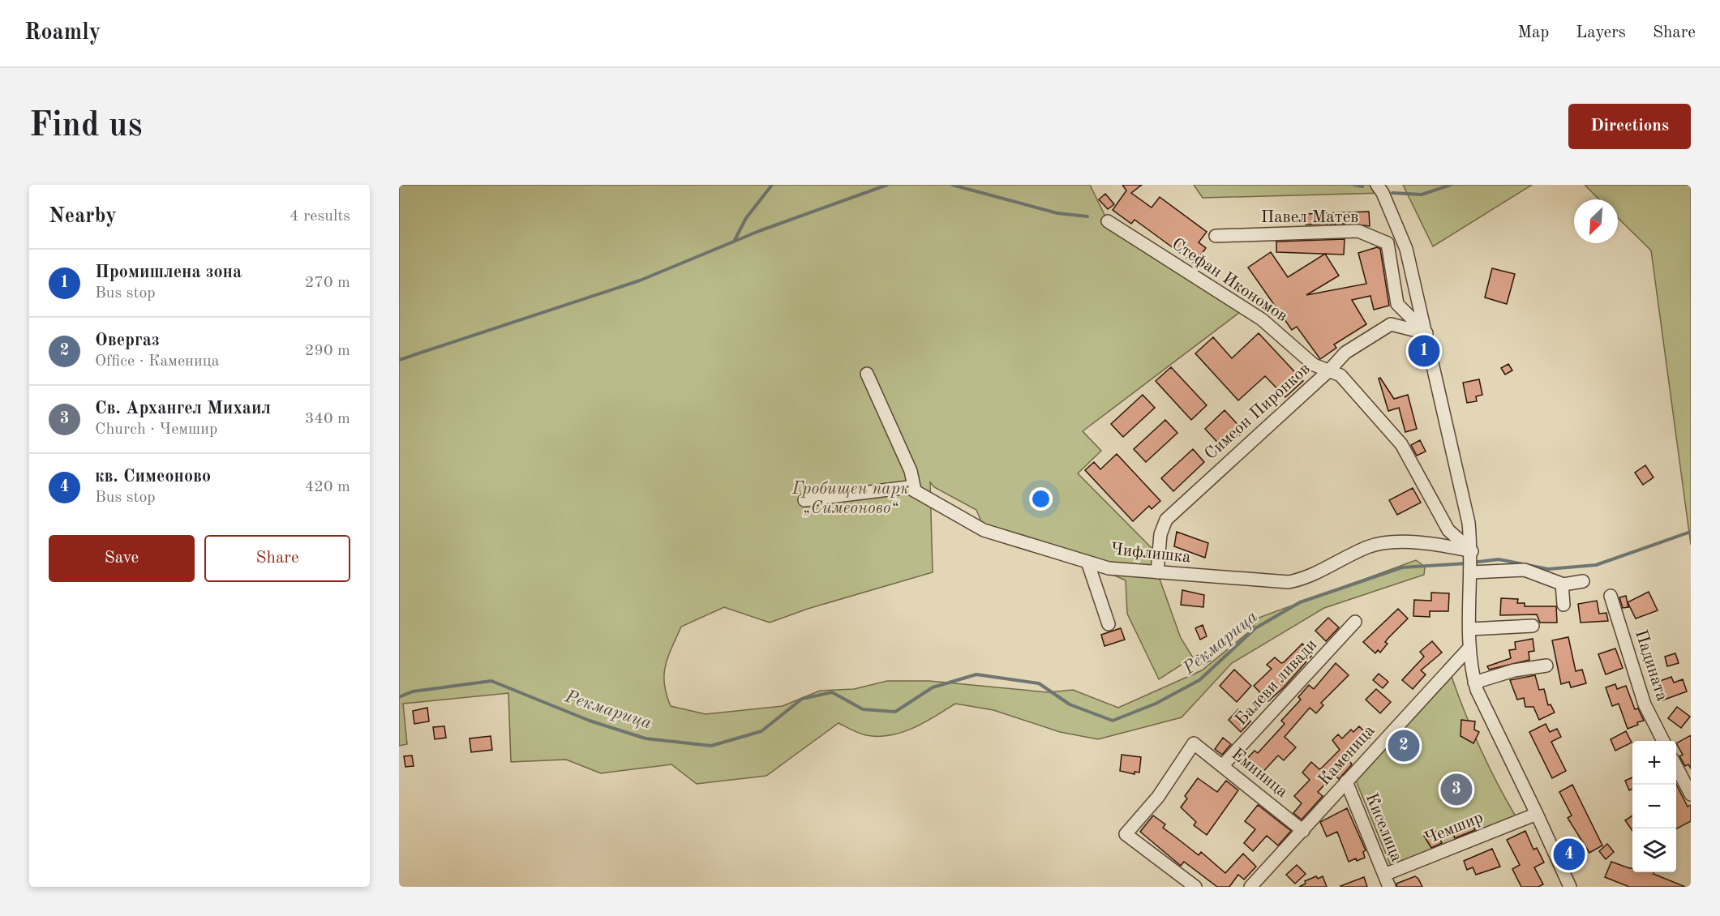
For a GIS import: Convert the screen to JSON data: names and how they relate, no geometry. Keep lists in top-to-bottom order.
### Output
{
  "streets": {
    "street": [
      "Павел Матев",
      "Стефан Икономов",
      "Симеон Пиронков",
      "Чифлишка",
      "Падината",
      "Балеви ливади",
      "Каменица",
      "Еминица",
      "Киселица",
      "Чемшир"
    ]
  },
  "crossings": [
    ["Павел Матев", "Симеон Пиронков"],
    ["Стефан Икономов", "Симеон Пиронков"],
    ["Стефан Икономов", "Чифлишка"],
    ["Симеон Пиронков", "Чифлишка"],
    ["Балеви ливади", "Еминица"],
    ["Каменица", "Еминица"],
    ["Каменица", "Киселица"],
    ["Киселица", "Чемшир"]
  ],
  "water": ["Рекмарица"],
  "parks": ["Гробищен парк „Симеоново“"],
  "north": "bottom left",
  "page": {
    "header": "Roamly",
    "nav": ["Map", "Layers", "Share"],
    "buttons": [
      "Directions",
      ["Save", "Share"]
    ],
    "title": "Find us",
    "heading": ["Nearby", "4 results"],
    "list": [
      {
        "mark": "1",
        "name": "Промишлена зона",
        "note": "Bus stop",
        "value": "270 m"
      },
      {
        "mark": "2",
        "name": "Овергаз",
        "note": "Office · Каменица",
        "value": "290 m"
      },
      {
        "mark": "3",
        "name": "Св. Архангел Михаил",
        "note": "Church · Чемшир",
        "value": "340 m"
      },
      {
        "mark": "4",
        "name": "кв. Симеоново",
        "note": "Bus stop",
        "value": "420 m"
      }
    ],
    "pins": [
      "1",
      "2",
      "3",
      "4"
    ],
    "map_buttons": ["+", "−"]
  }
}
